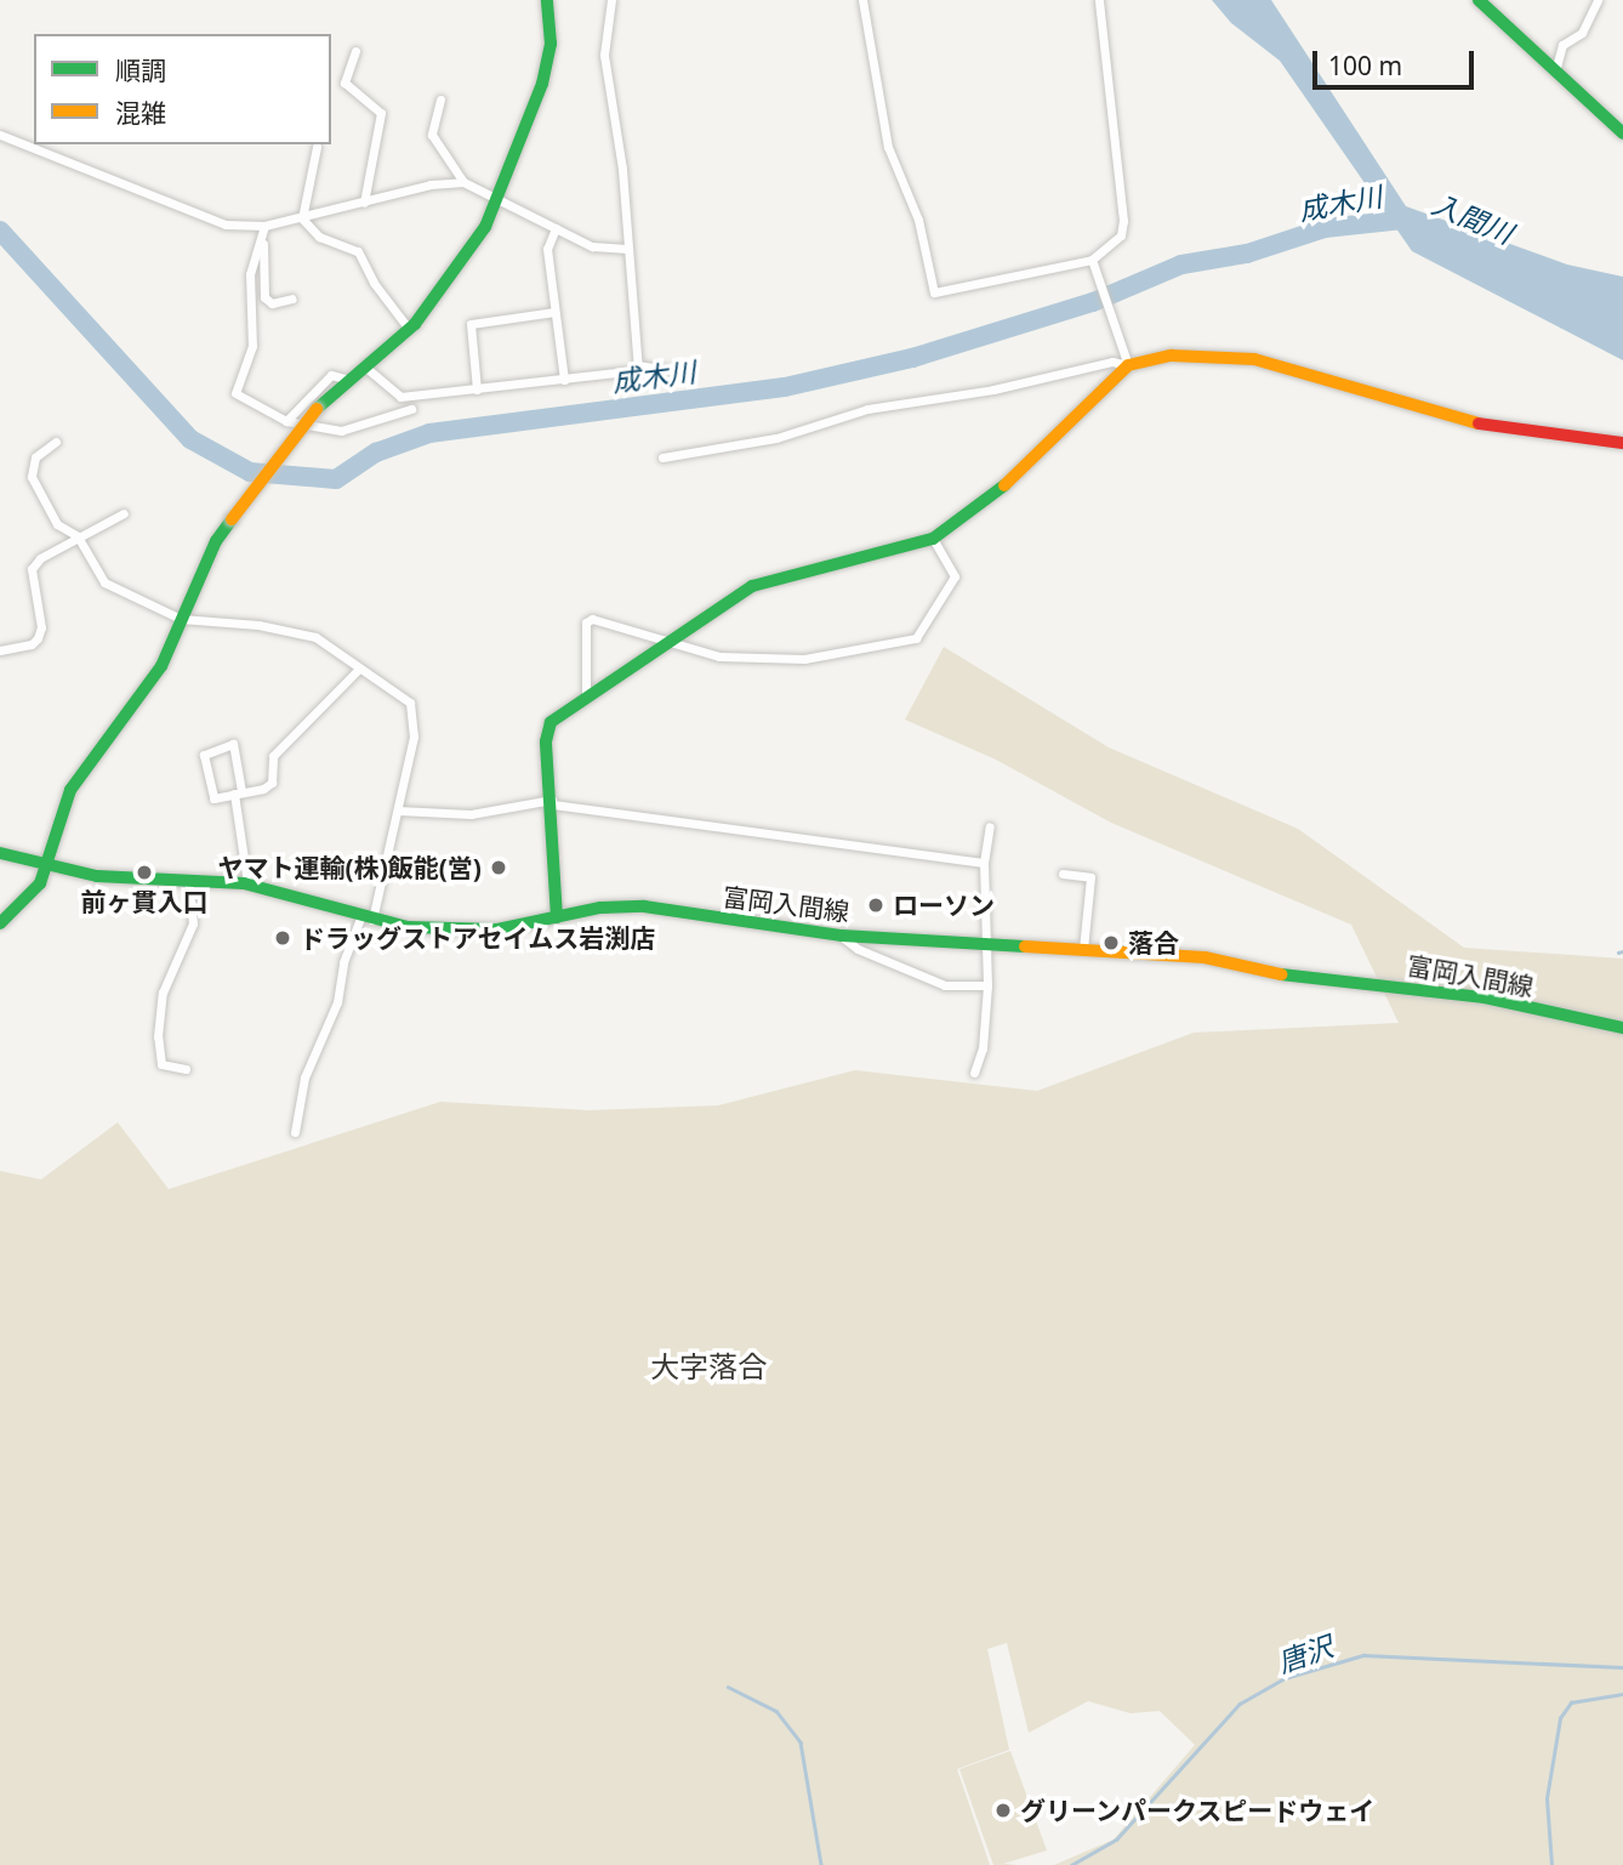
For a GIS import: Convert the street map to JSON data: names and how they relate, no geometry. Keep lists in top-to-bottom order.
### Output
{
  "streets": {
    "street": ["富岡入間線"]
  },
  "districts": ["大字落合"],
  "water": ["成木川", "入間川", "唐沢"],
  "places": [
    "ヤマト運輸(株)飯能(営)",
    "前ヶ貫入口",
    "ローソン",
    "ドラッグストアセイムス岩渕店",
    "落合",
    "グリーンパークスピードウェイ"
  ],
  "legend": ["順調", "混雑"],
  "scale_bar": "100 m"
}
